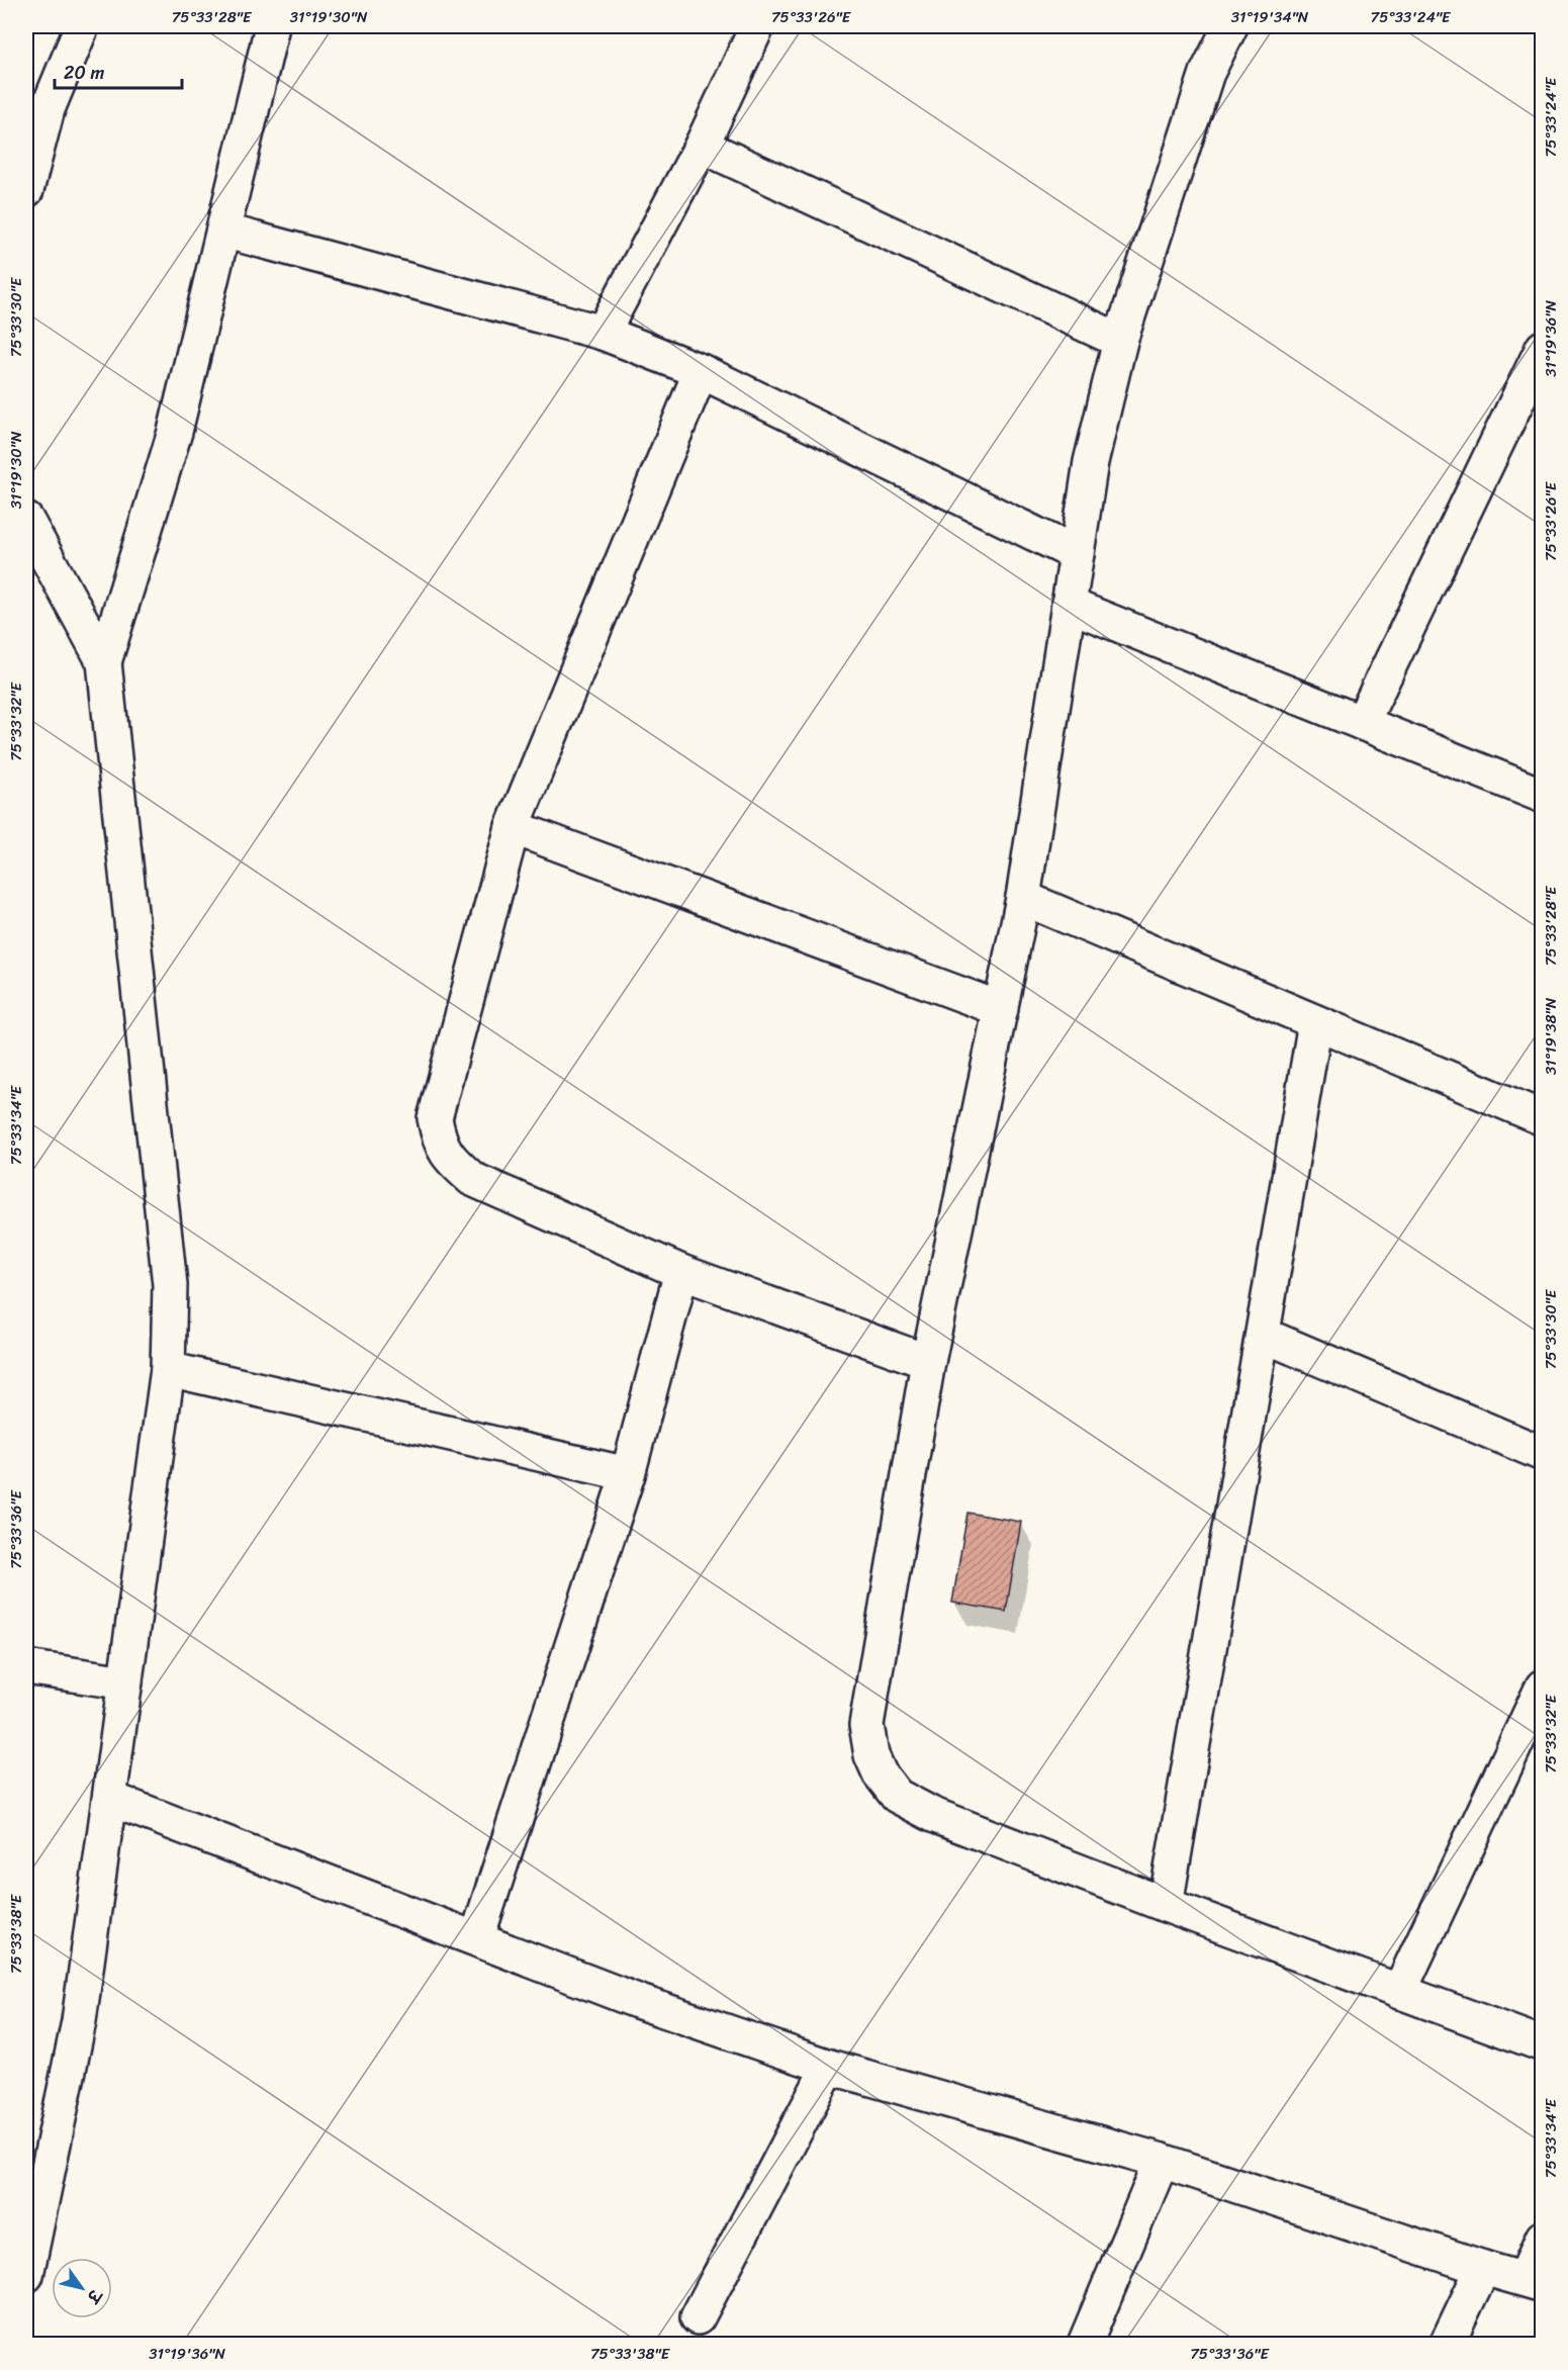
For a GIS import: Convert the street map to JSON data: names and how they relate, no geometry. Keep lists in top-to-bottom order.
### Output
{
  "scale_bar": "20 m",
  "north": "bottom right",
  "coordinates": [
    "75°33'28\"E",
    "31°19'30\"N",
    "75°33'26\"E",
    "31°19'34\"N",
    "75°33'24\"E",
    "75°33'30\"E",
    "31°19'36\"N",
    "75°33'32\"E",
    "31°19'38\"N",
    "75°33'34\"E",
    "75°33'36\"E",
    "75°33'38\"E"
  ]
}
